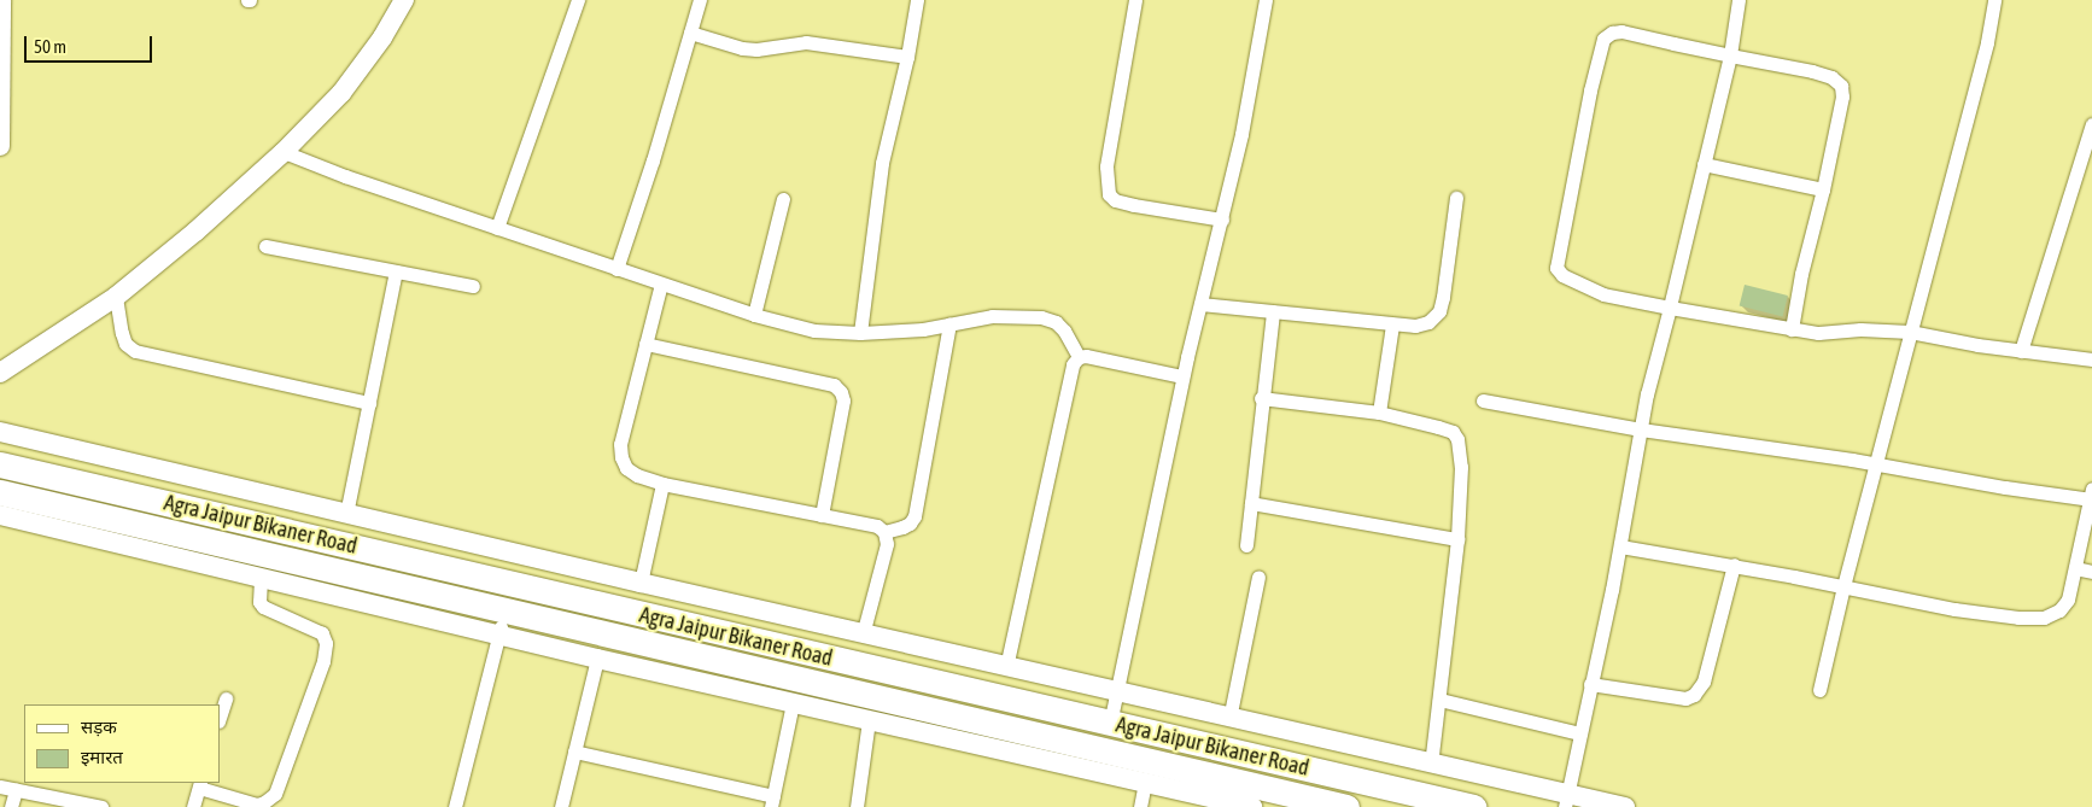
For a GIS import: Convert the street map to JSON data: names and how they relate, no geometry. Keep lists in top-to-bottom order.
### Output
{
  "streets": {
    "highway": ["Agra Jaipur Bikaner Road"]
  },
  "legend": ["सड़क", "इमारत"],
  "scale_bar": "50 m"
}
